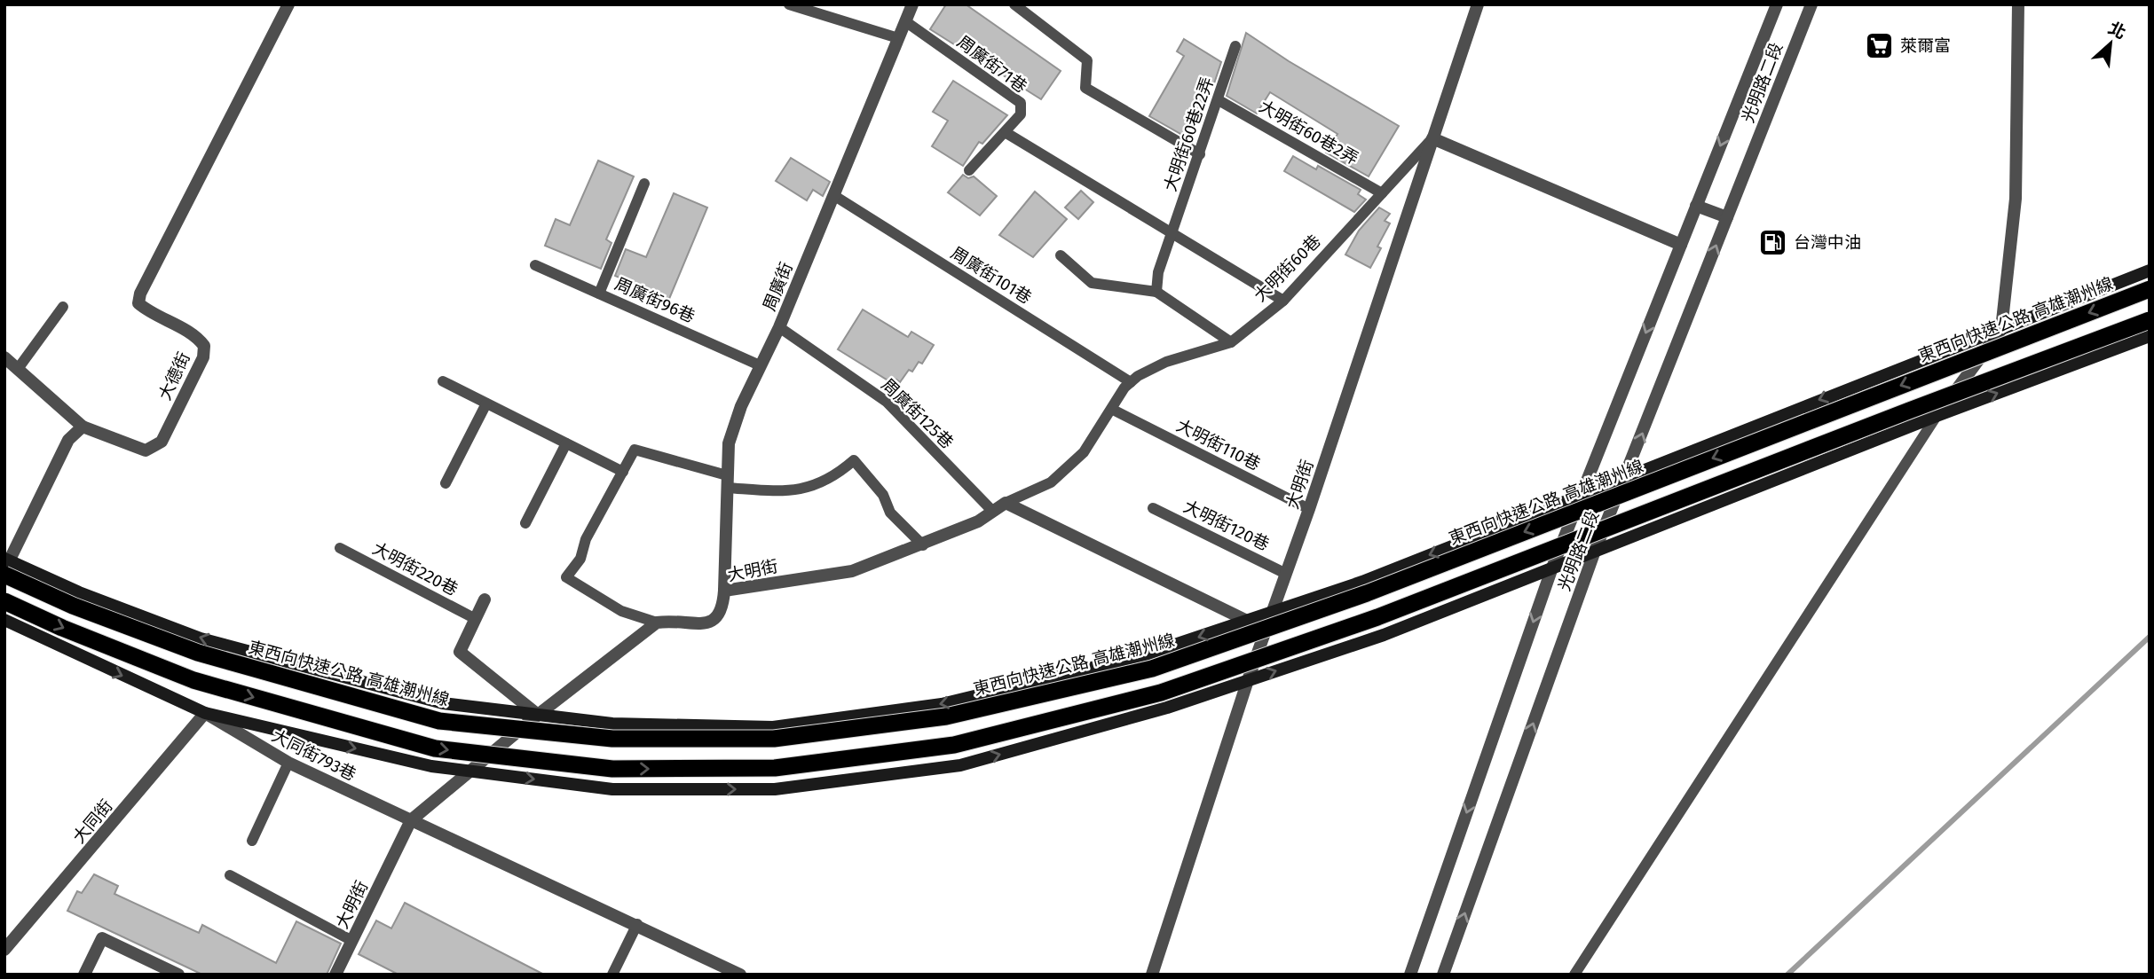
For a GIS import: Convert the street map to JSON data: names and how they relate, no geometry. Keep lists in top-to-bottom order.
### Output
{
  "streets": {
    "highway": ["東西向快速公路 高雄潮州線"],
    "street": [
      "光明路二段",
      "周廣街",
      "大德街",
      "大明街",
      "大同街793巷",
      "大同街"
    ],
    "lane": [
      "周廣街71巷",
      "大明街60巷2弄",
      "大明街60巷22弄",
      "大明街60巷",
      "周廣街101巷",
      "周廣街96巷",
      "周廣街125巷",
      "大明街110巷",
      "大明街120巷",
      "大明街220巷"
    ]
  },
  "crossings": [
    ["周廣街71巷", "周廣街"],
    ["大明街60巷2弄", "大明街60巷22弄"],
    ["大明街60巷2弄", "大明街60巷"],
    ["大明街60巷", "周廣街101巷"],
    ["大明街60巷", "大明街110巷"],
    ["大明街60巷", "大明街"],
    ["周廣街101巷", "周廣街"],
    ["周廣街", "周廣街96巷"],
    ["周廣街", "周廣街125巷"],
    ["周廣街", "大明街"],
    ["周廣街125巷", "大明街"],
    ["大明街110巷", "大明街"],
    ["大明街", "大明街120巷"],
    ["大明街", "大同街793巷"],
    ["大同街793巷", "大同街"]
  ],
  "places": {
    "supermarket": ["萊爾富"],
    "fuel station": ["台灣中油"]
  },
  "north": "top right"
}
